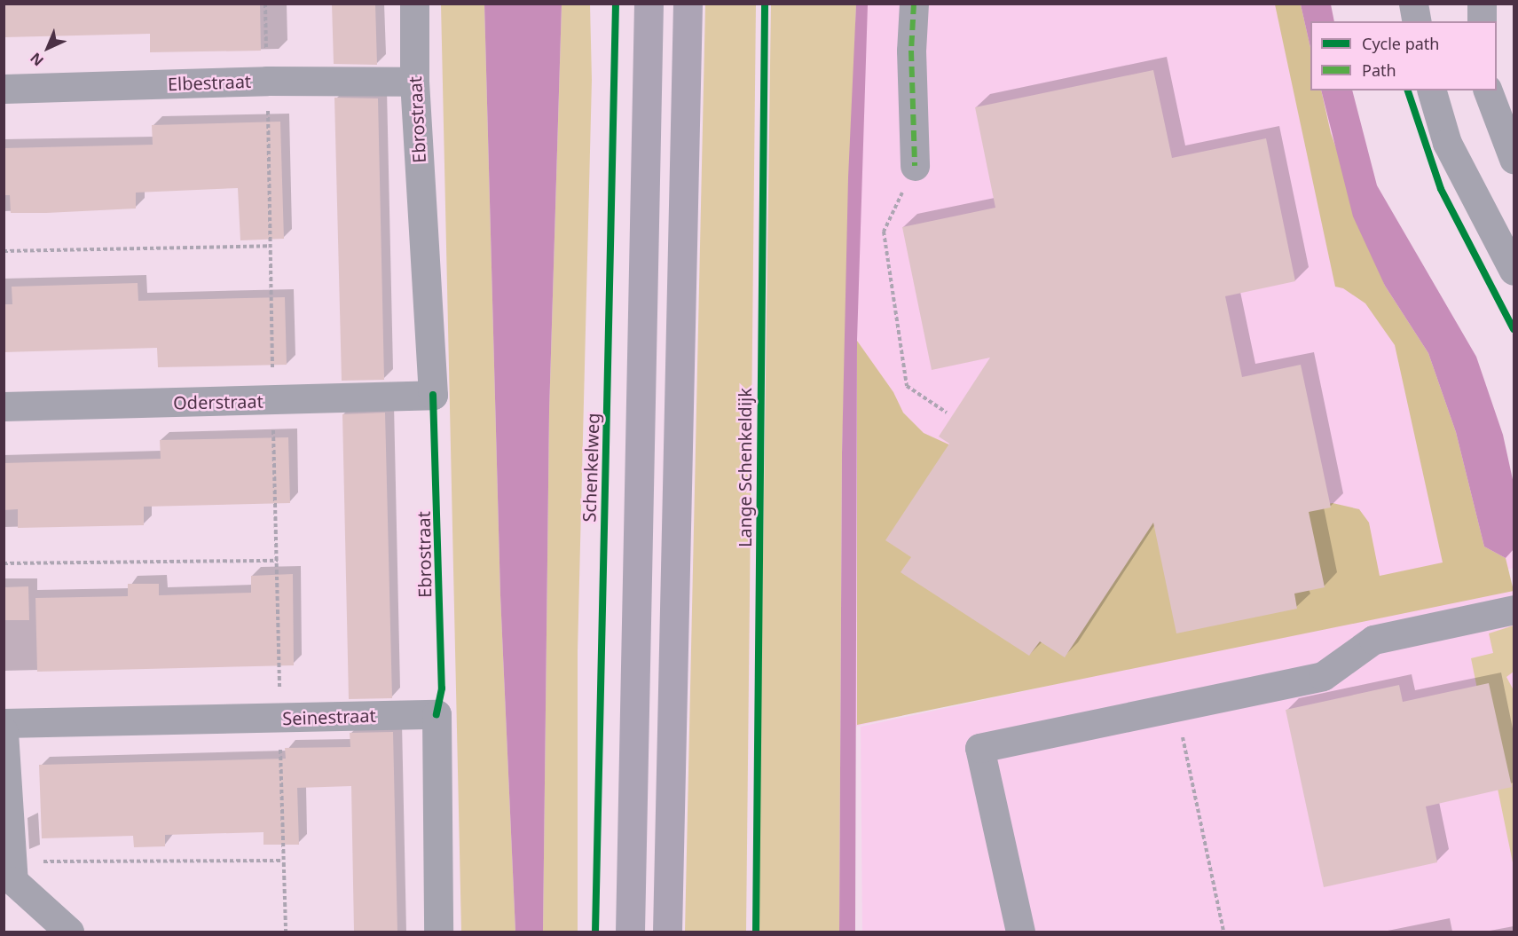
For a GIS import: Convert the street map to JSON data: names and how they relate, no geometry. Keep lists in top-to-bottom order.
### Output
{
  "streets": {
    "street": [
      "Elbestraat",
      "Ebrostraat",
      "Oderstraat",
      "Seinestraat"
    ],
    "cycle path": ["Schenkelweg", "Lange Schenkeldijk"]
  },
  "crossings": [
    ["Elbestraat", "Ebrostraat"],
    ["Ebrostraat", "Oderstraat"]
  ],
  "legend": ["Cycle path", "Path"],
  "north": "bottom left"
}
